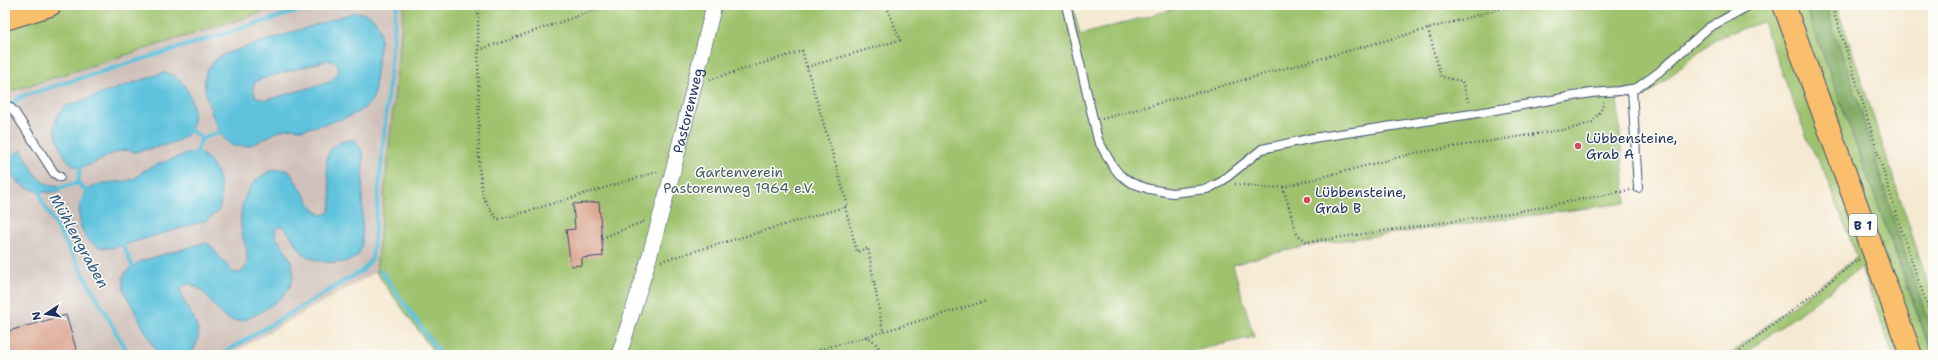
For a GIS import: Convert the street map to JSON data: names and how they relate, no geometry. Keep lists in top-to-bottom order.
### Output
{
  "streets": {
    "main road": ["B 1"],
    "street": ["Pastorenweg"]
  },
  "water": ["Mühlengraben"],
  "parks": ["Gartenverein Pastorenweg 1964 e.V."],
  "places": ["Lübbensteine, Grab A", "Lübbensteine, Grab B"],
  "north": "left"
}
